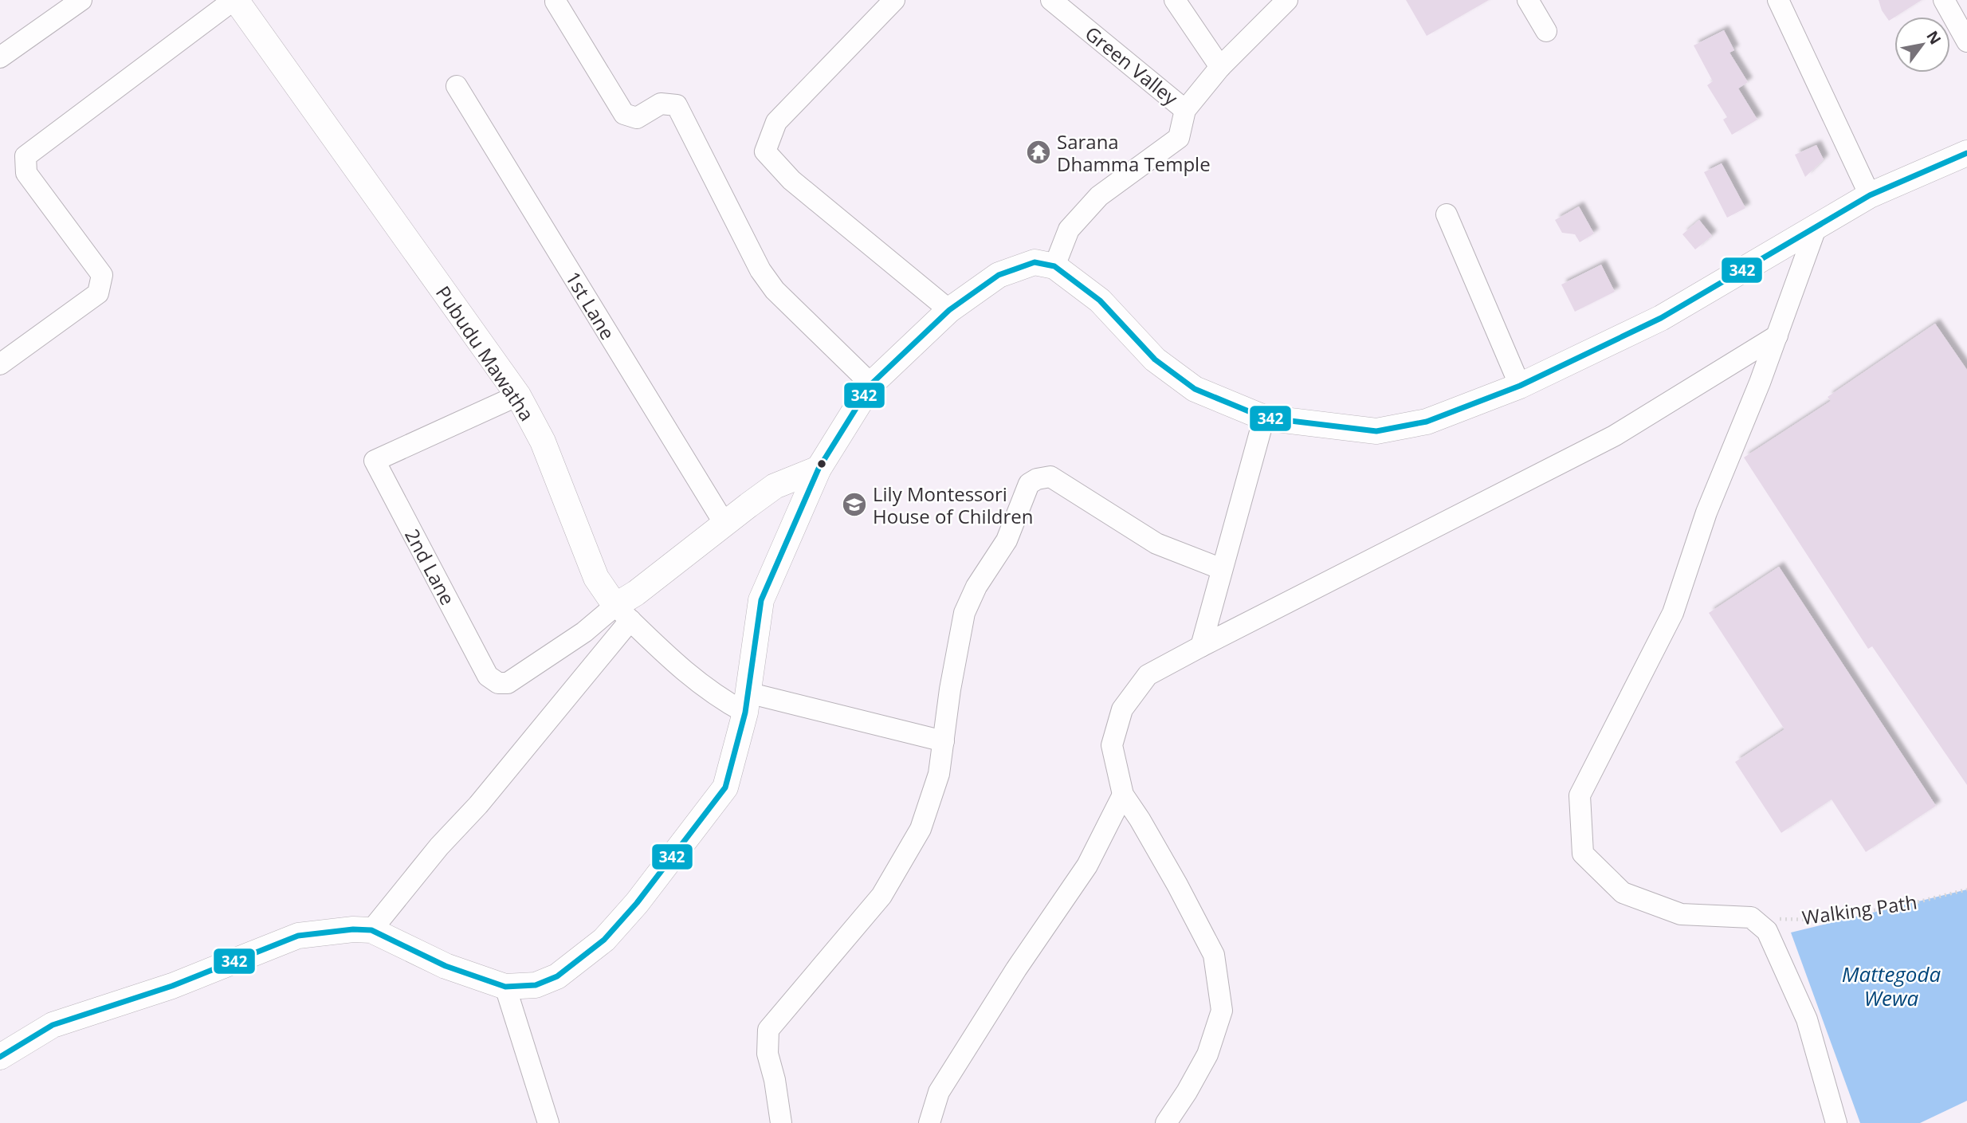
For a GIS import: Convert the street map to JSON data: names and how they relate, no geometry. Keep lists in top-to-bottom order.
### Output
{
  "streets": {
    "street": [
      "Green Valley",
      "1st Lane",
      "Pubudu Mawatha",
      "2nd Lane"
    ],
    "path": ["Walking Path"]
  },
  "crossings": [
    ["Pubudu Mawatha", "2nd Lane"]
  ],
  "water": ["Mattegoda Wewa"],
  "places": {
    "temple": ["Sarana Dhamma Temple"],
    "school or university": ["Lily Montessori House of Children"]
  },
  "lines": ["transit line 342"],
  "north": "top right"
}
